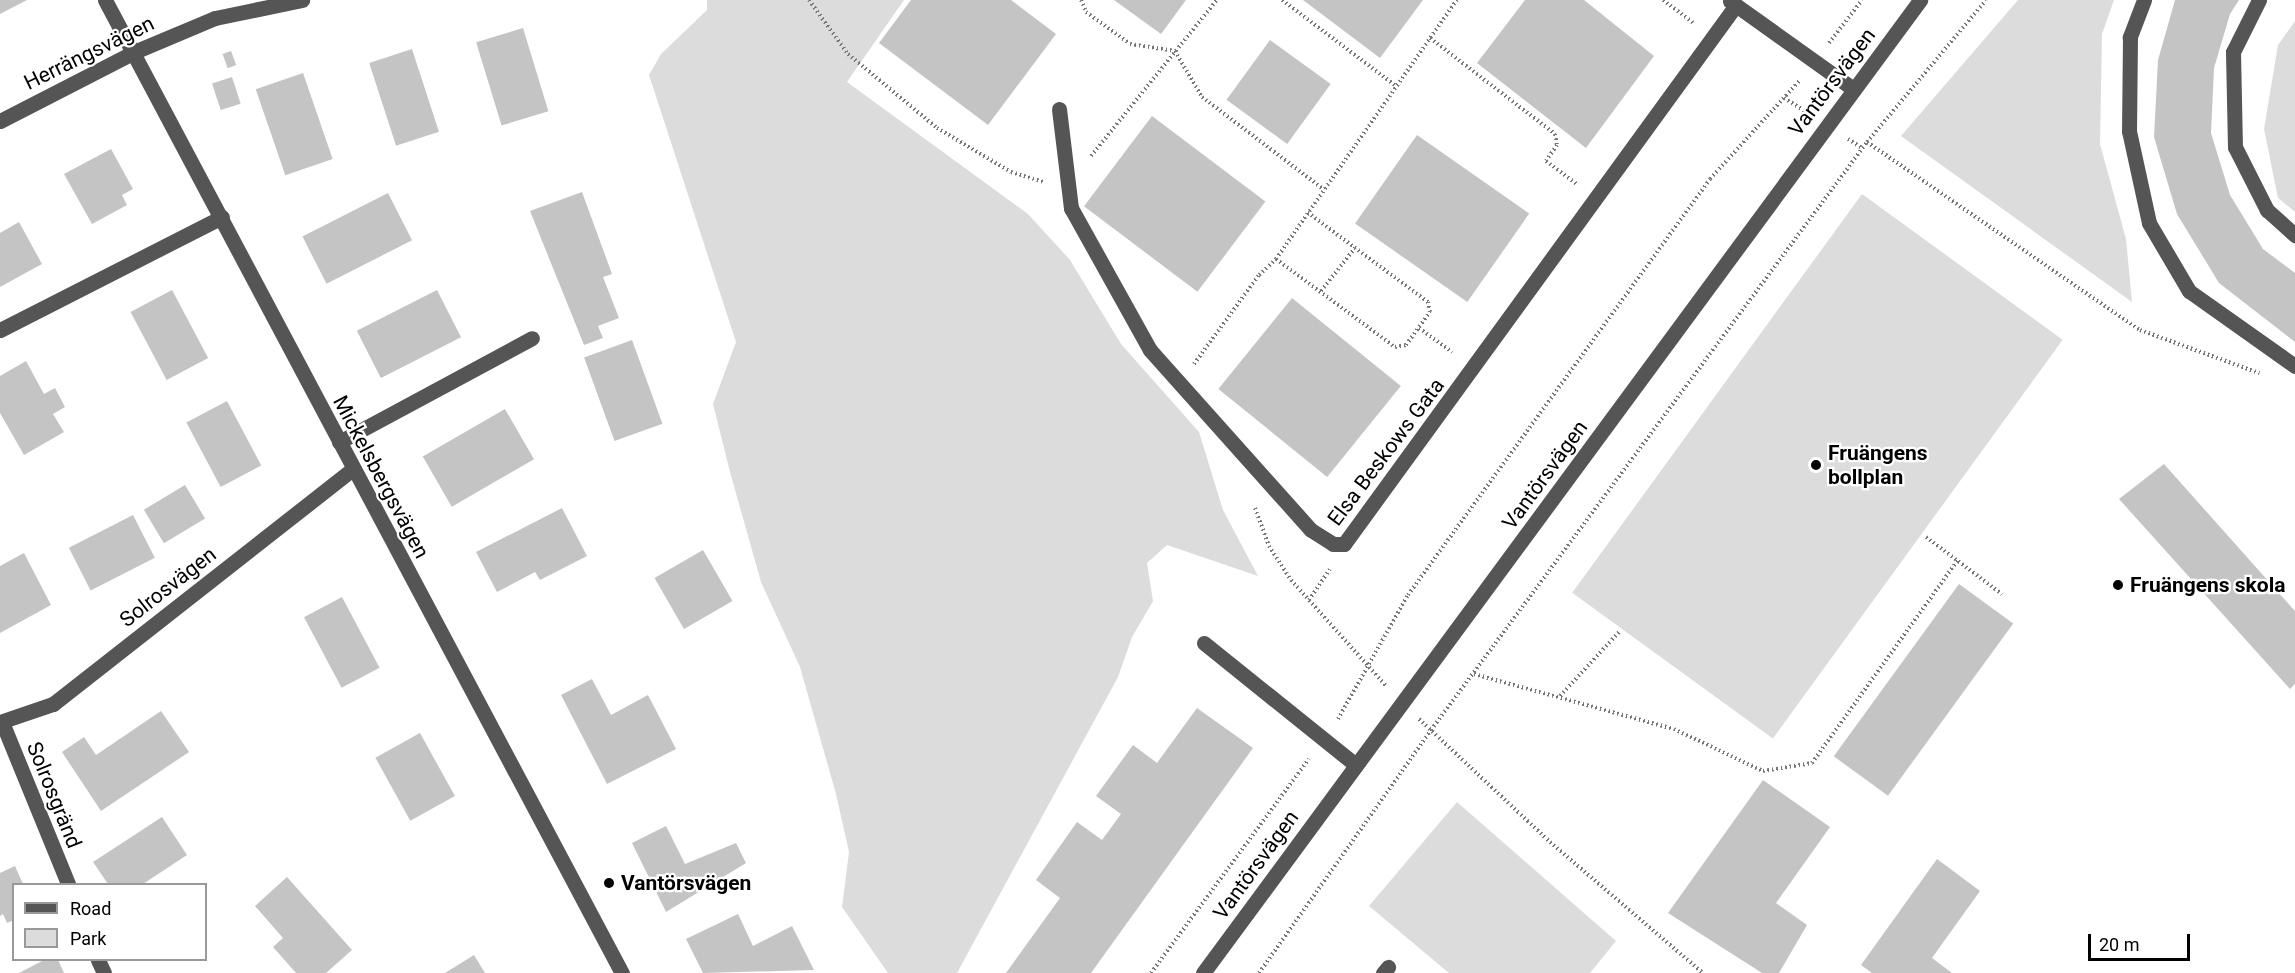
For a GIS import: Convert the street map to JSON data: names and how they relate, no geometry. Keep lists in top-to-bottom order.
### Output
{
  "streets": {
    "street": [
      "Herrängsvägen",
      "Vantörsvägen",
      "Elsa Beskows Gata",
      "Mickelsbergsvägen",
      "Solrosvägen",
      "Solrosgränd"
    ]
  },
  "crossings": [
    ["Herrängsvägen", "Mickelsbergsvägen"],
    ["Vantörsvägen", "Elsa Beskows Gata"],
    ["Mickelsbergsvägen", "Solrosvägen"],
    ["Solrosvägen", "Solrosgränd"]
  ],
  "places": ["Fruängens bollplan", "Fruängens skola", "Vantörsvägen"],
  "legend": ["Road", "Park"],
  "scale_bar": "20 m"
}
